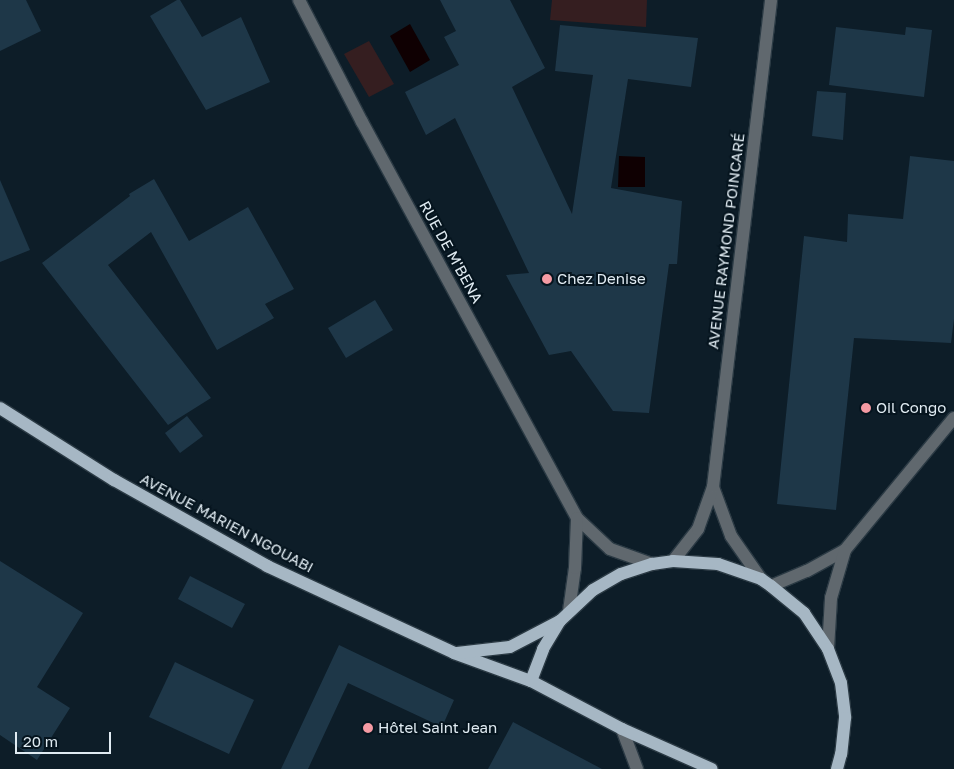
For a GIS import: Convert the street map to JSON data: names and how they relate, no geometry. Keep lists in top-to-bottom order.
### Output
{
  "streets": {
    "main road": ["AVENUE MARIEN NGOUABI"],
    "street": ["AVENUE RAYMOND POINCARÉ", "RUE DE M'BENA"]
  },
  "places": ["Chez Denise", "Oil Congo", "Hôtel Saint Jean"],
  "scale_bar": "20 m"
}
